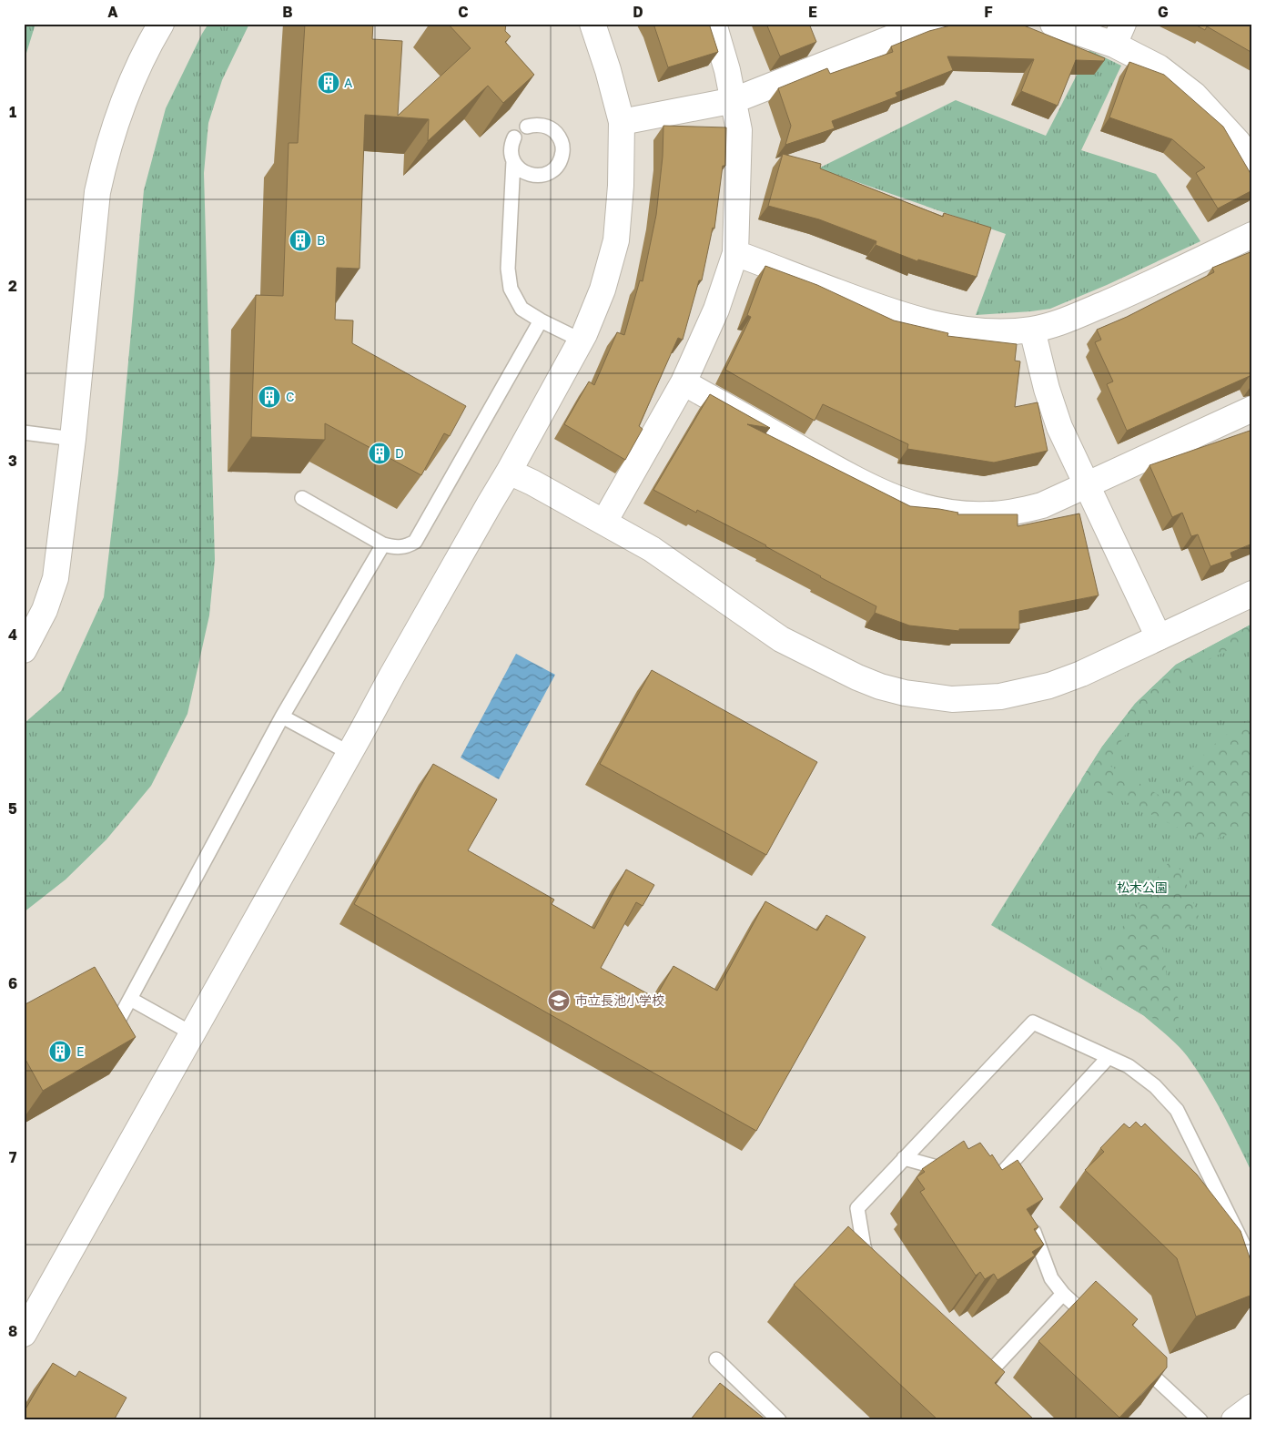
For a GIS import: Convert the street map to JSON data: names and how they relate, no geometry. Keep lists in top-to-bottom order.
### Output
{
  "parks": ["松木公園"],
  "places": {
    "building": [
      "A",
      "B",
      "C",
      "D",
      "E"
    ],
    "school or university": ["市立長池小学校"]
  },
  "grid": {
    "columns": [
      "A",
      "B",
      "C",
      "D",
      "E",
      "F",
      "G"
    ],
    "rows": [
      "1",
      "2",
      "3",
      "4",
      "5",
      "6",
      "7",
      "8"
    ]
  }
}
